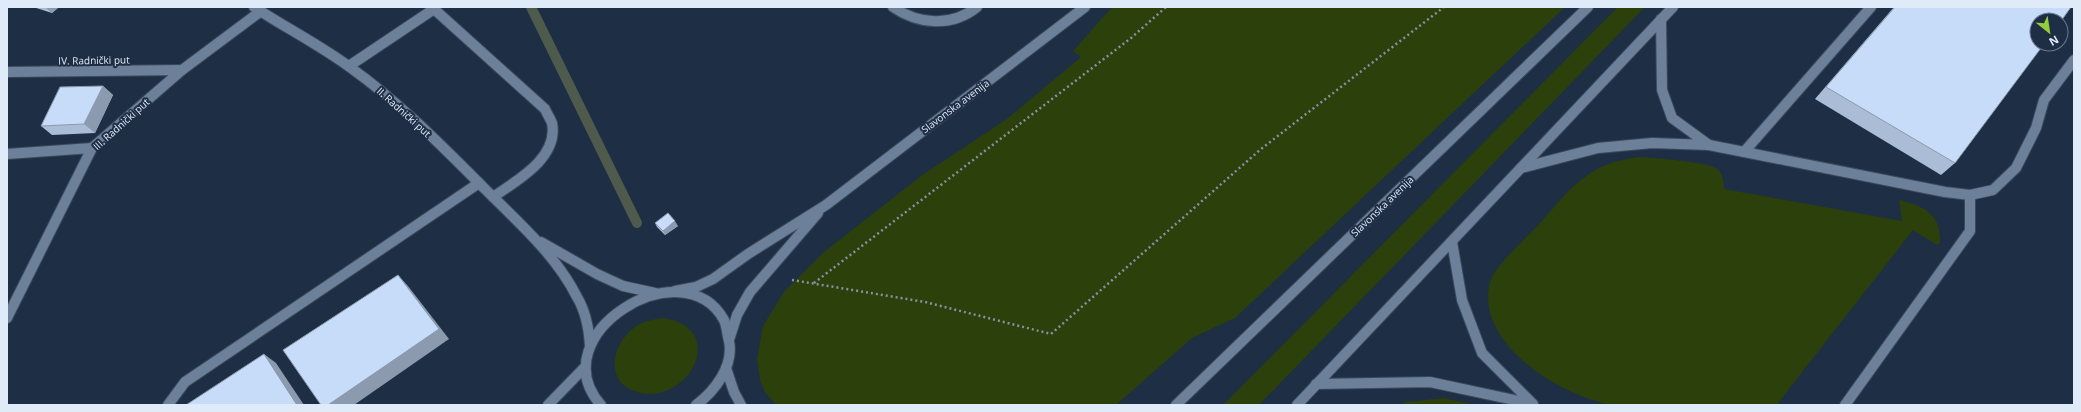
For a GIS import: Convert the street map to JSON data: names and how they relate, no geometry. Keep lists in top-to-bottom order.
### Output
{
  "streets": {
    "street": [
      "IV. Radnički put",
      "Slavonska avenija",
      "II. Radnički put",
      "III. Radnički put"
    ]
  },
  "crossings": [
    ["IV. Radnički put", "III. Radnički put"],
    ["Slavonska avenija", "II. Radnički put"],
    ["II. Radnički put", "III. Radnički put"]
  ],
  "north": "bottom right"
}
